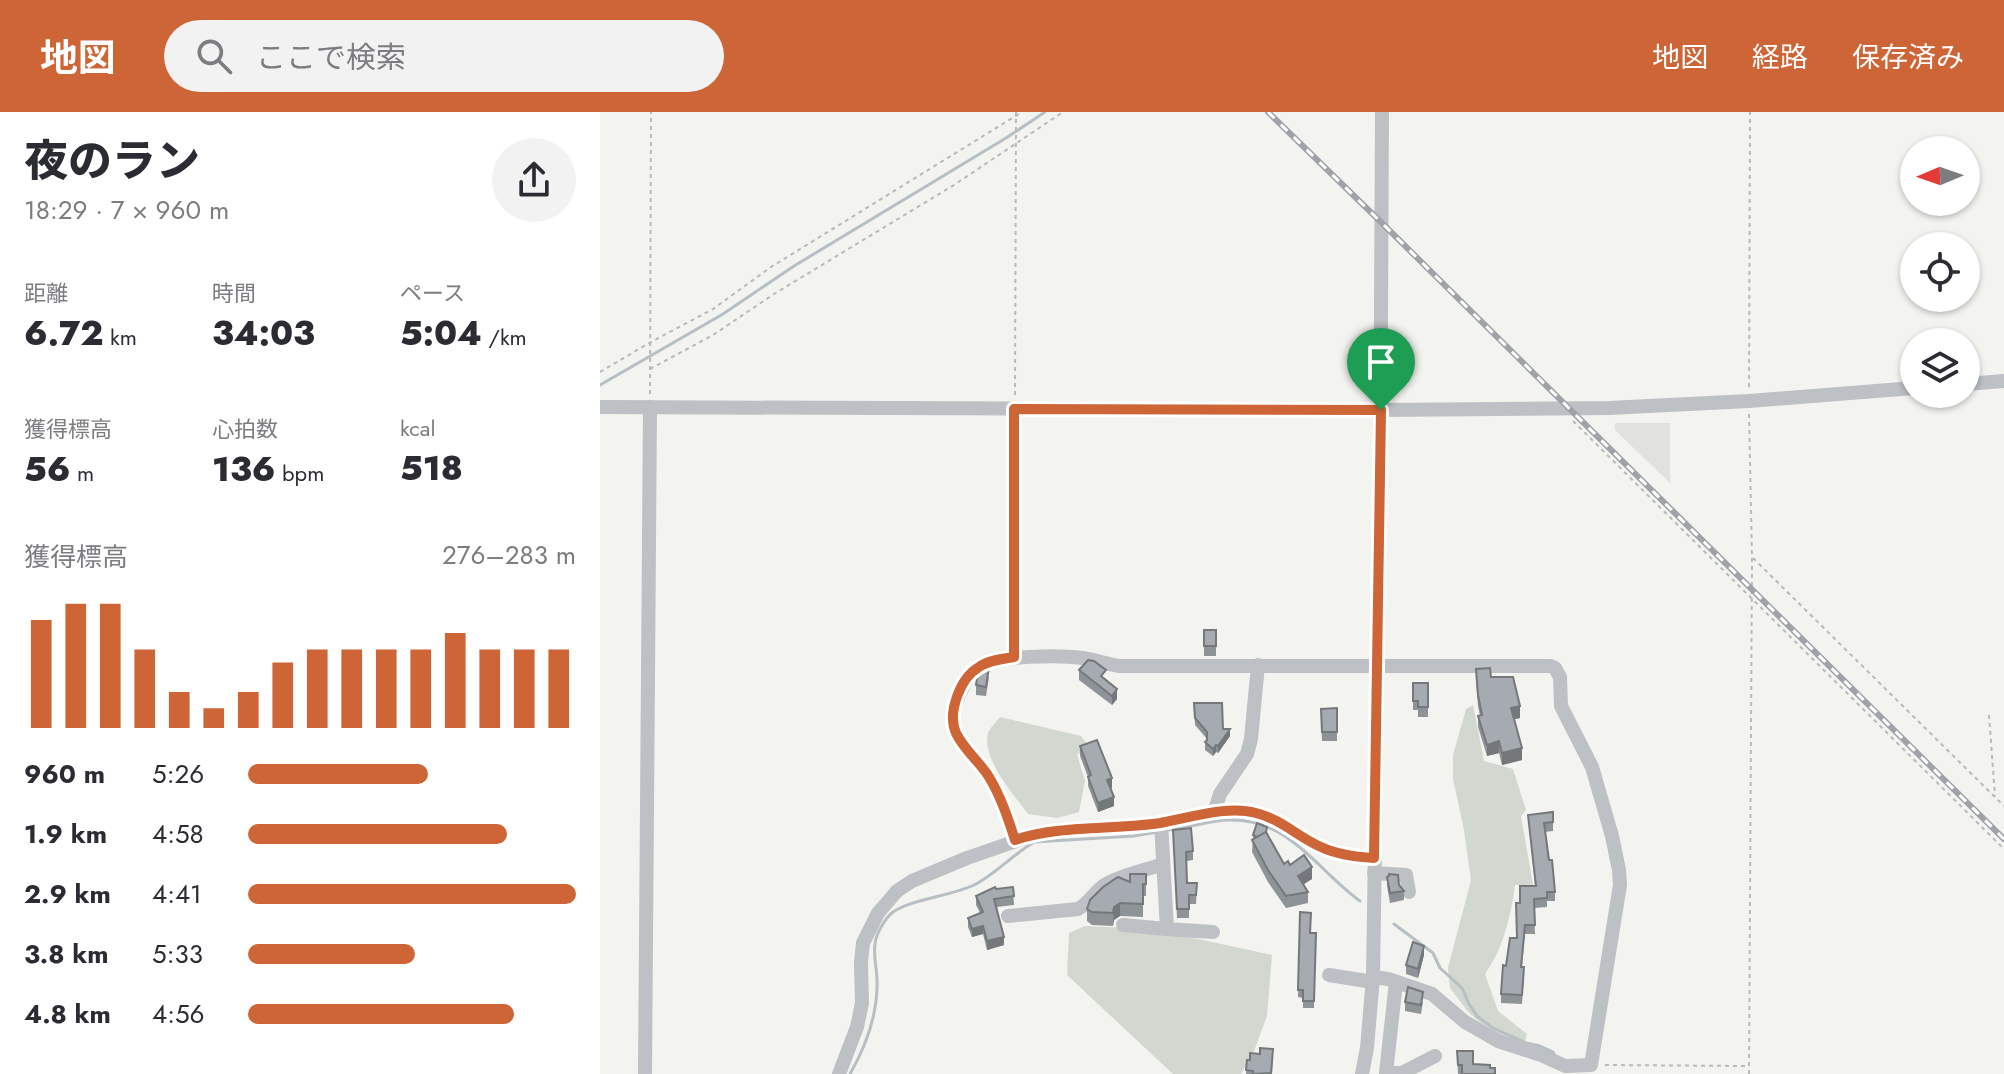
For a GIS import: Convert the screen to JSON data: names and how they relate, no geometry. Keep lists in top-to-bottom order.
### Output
{
  "north": "left",
  "page": {
    "header": "地図",
    "search": "ここで検索",
    "nav": ["地図", "経路", "保存済み"],
    "heading": ["夜のラン", "18:29 · 7 × 960 m"],
    "stats": [
      ["距離", "6.72 km"],
      ["時間", "34:03"],
      ["ペース", "5:04 /km"],
      ["獲得標高", "56 m"],
      ["心拍数", "136 bpm"],
      ["kcal", "518"]
    ],
    "chart": ["獲得標高", "276–283 m"],
    "list": [
      {
        "name": "960 m",
        "note": "5:26"
      },
      {
        "name": "1.9 km",
        "note": "4:58"
      },
      {
        "name": "2.9 km",
        "note": "4:41"
      },
      {
        "name": "3.8 km",
        "note": "5:33"
      },
      {
        "name": "4.8 km",
        "note": "4:56"
      }
    ]
  }
}
